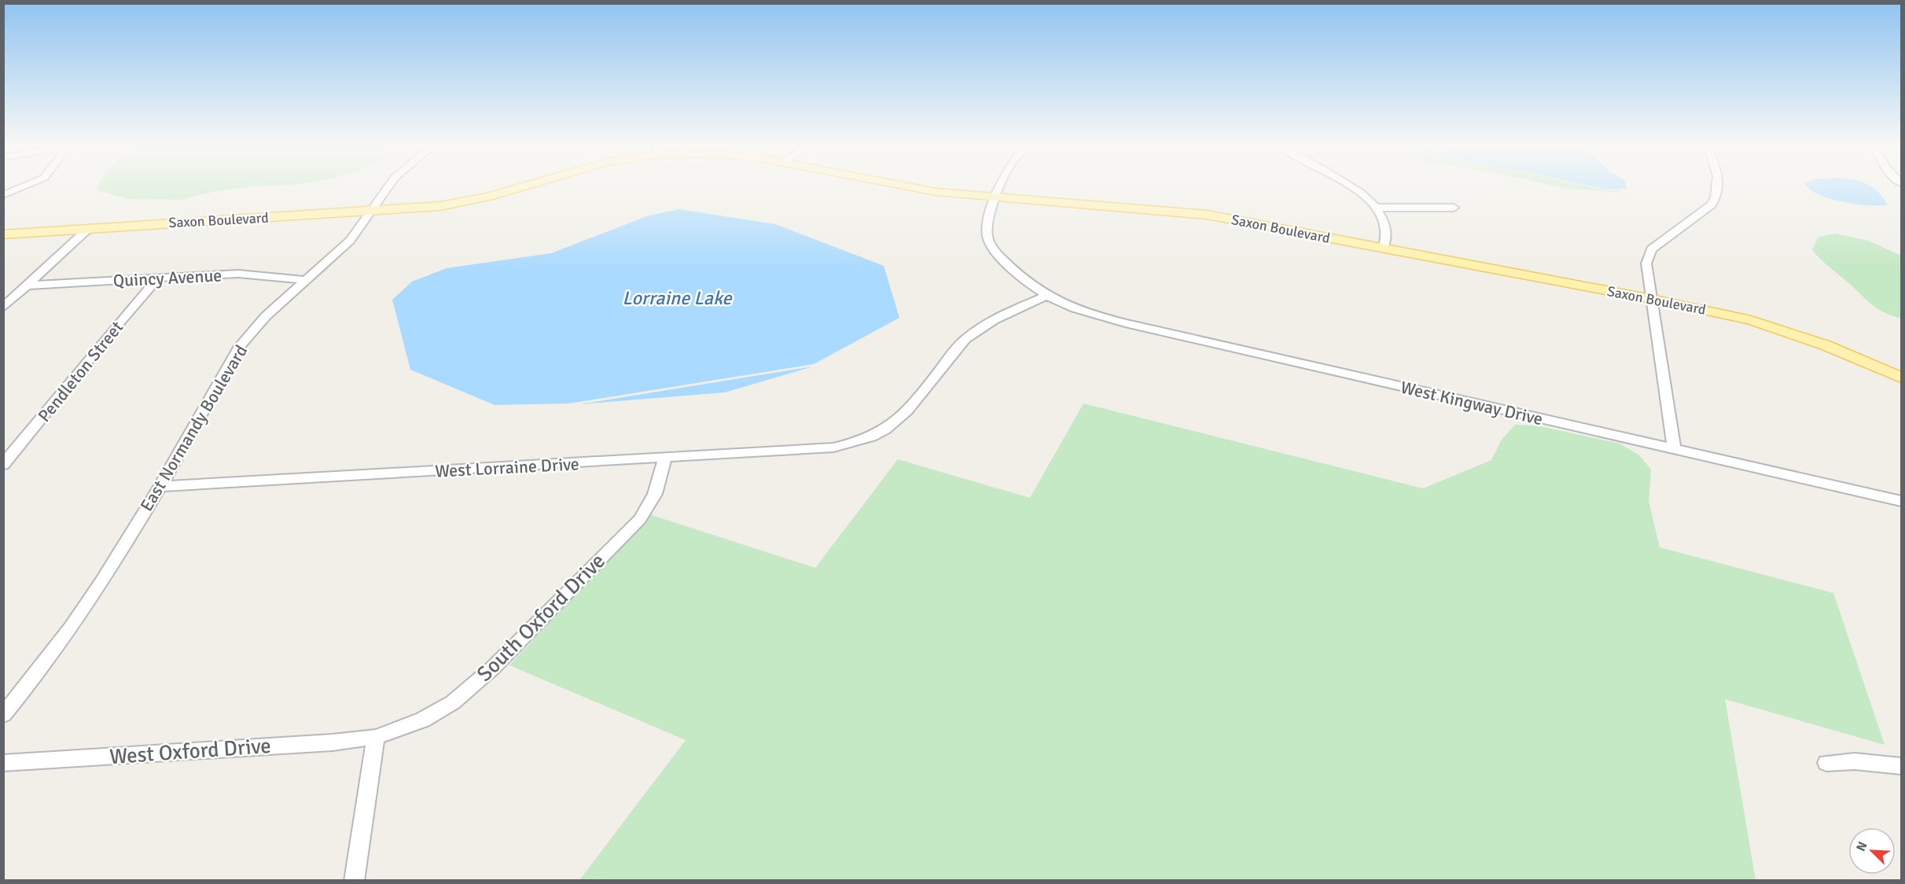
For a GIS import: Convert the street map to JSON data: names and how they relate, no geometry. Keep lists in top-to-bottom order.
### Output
{
  "streets": {
    "main road": ["Saxon Boulevard"],
    "street": [
      "Quincy Avenue",
      "Pendleton Street",
      "West Kingway Drive",
      "East Normandy Boulevard",
      "West Lorraine Drive",
      "South Oxford Drive",
      "West Oxford Drive"
    ]
  },
  "crossings": [
    ["Saxon Boulevard", "East Normandy Boulevard"],
    ["Quincy Avenue", "Pendleton Street"],
    ["Quincy Avenue", "East Normandy Boulevard"],
    ["West Kingway Drive", "West Lorraine Drive"],
    ["East Normandy Boulevard", "West Lorraine Drive"],
    ["West Lorraine Drive", "South Oxford Drive"],
    ["South Oxford Drive", "West Oxford Drive"]
  ],
  "water": ["Lorraine Lake"],
  "north": "top left"
}
